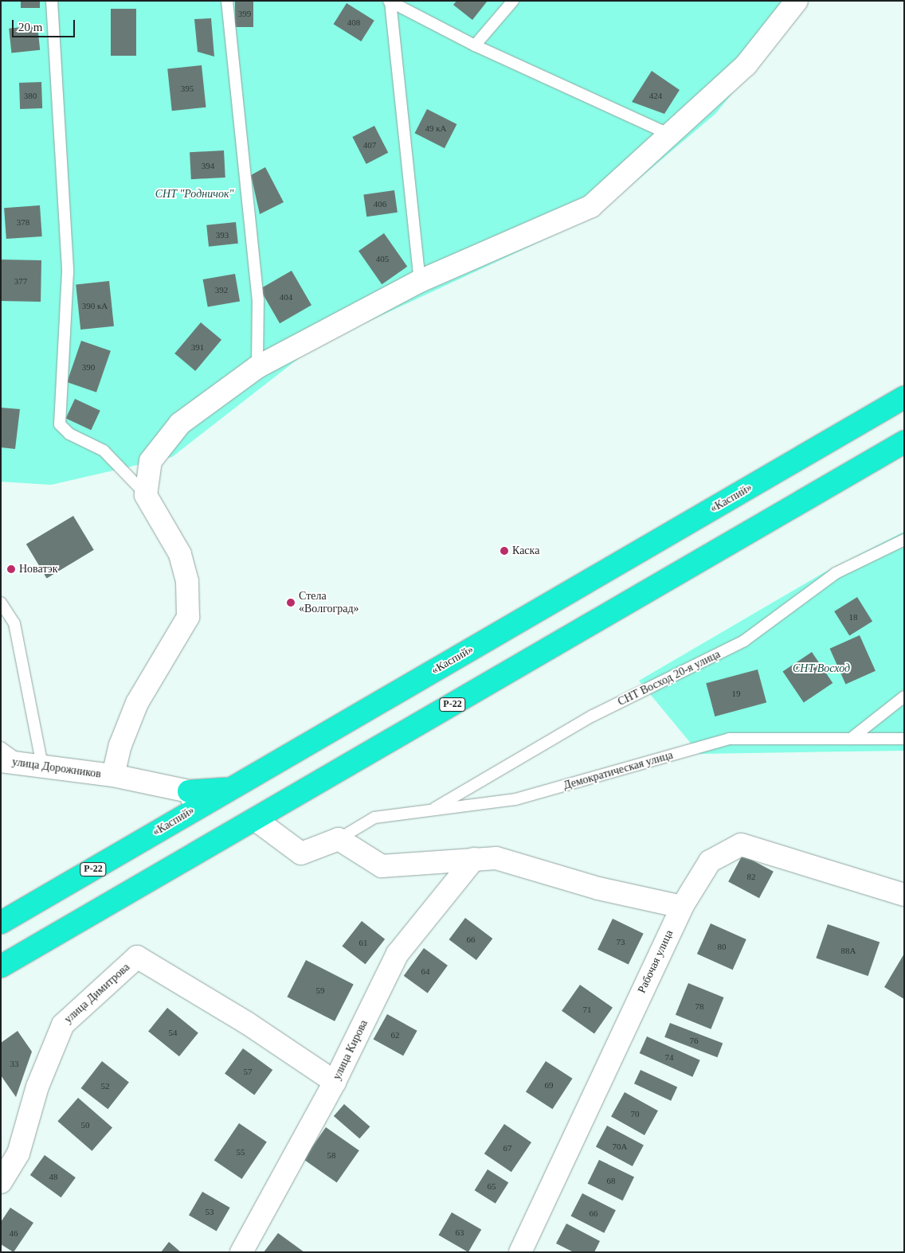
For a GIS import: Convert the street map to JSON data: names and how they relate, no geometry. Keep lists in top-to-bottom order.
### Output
{
  "streets": {
    "highway": ["«Каспий»", "Р-22"],
    "street": [
      "улица Дорожников",
      "Рабочая улица",
      "улица Димитрова",
      "улица Кирова"
    ],
    "lane": ["СНТ Восход 20-я улица", "Демократическая улица"]
  },
  "crossings": [
    ["«Каспий»", "улица Дорожников"],
    ["СНТ Восход 20-я улица", "Демократическая улица"],
    ["улица Димитрова", "улица Кирова"]
  ],
  "parks": ["СНТ \"Родничок\"", "СНТ Восход"],
  "places": ["Каска", "Новатэк", "Стела «Волгоград»"],
  "house_numbers": [
    "399",
    "408",
    "395",
    "380",
    "424",
    "49 кА",
    "407",
    "394",
    "406",
    "378",
    "393",
    "405",
    "377",
    "392",
    "404",
    "390 кА",
    "391",
    "390",
    "18",
    "19",
    "82",
    "66",
    "73",
    "61",
    "80",
    "88А",
    "64",
    "59",
    "78",
    "71",
    "54",
    "62",
    "76",
    "74",
    "33",
    "57",
    "69",
    "52",
    "70",
    "50",
    "70А",
    "67",
    "55",
    "58",
    "48",
    "68",
    "65",
    "53",
    "66",
    "63",
    "46"
  ],
  "scale_bar": "20 m"
}
